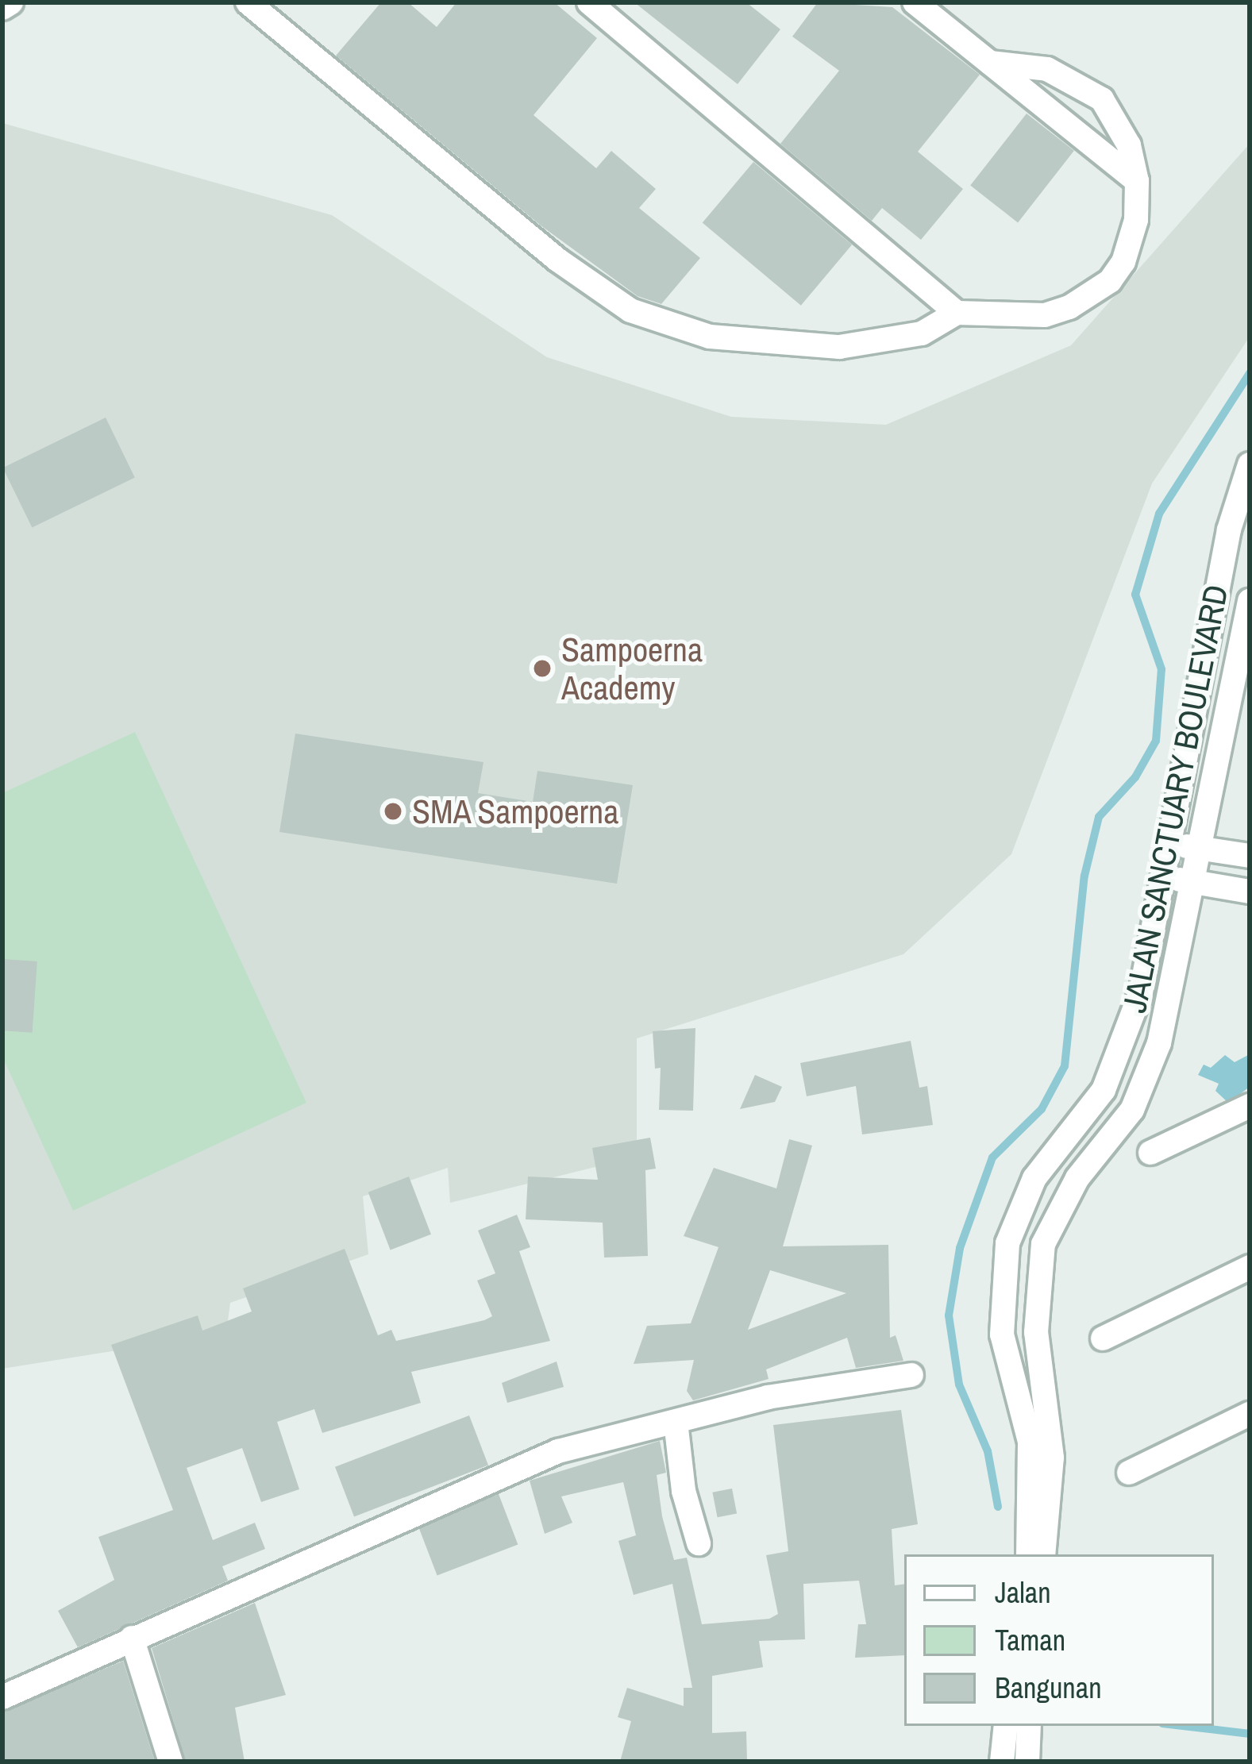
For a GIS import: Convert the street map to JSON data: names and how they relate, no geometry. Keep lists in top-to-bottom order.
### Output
{
  "streets": {
    "street": ["JALAN SANCTUARY BOULEVARD"]
  },
  "places": ["Sampoerna Academy", "SMA Sampoerna"],
  "legend": ["Jalan", "Taman", "Bangunan"]
}
